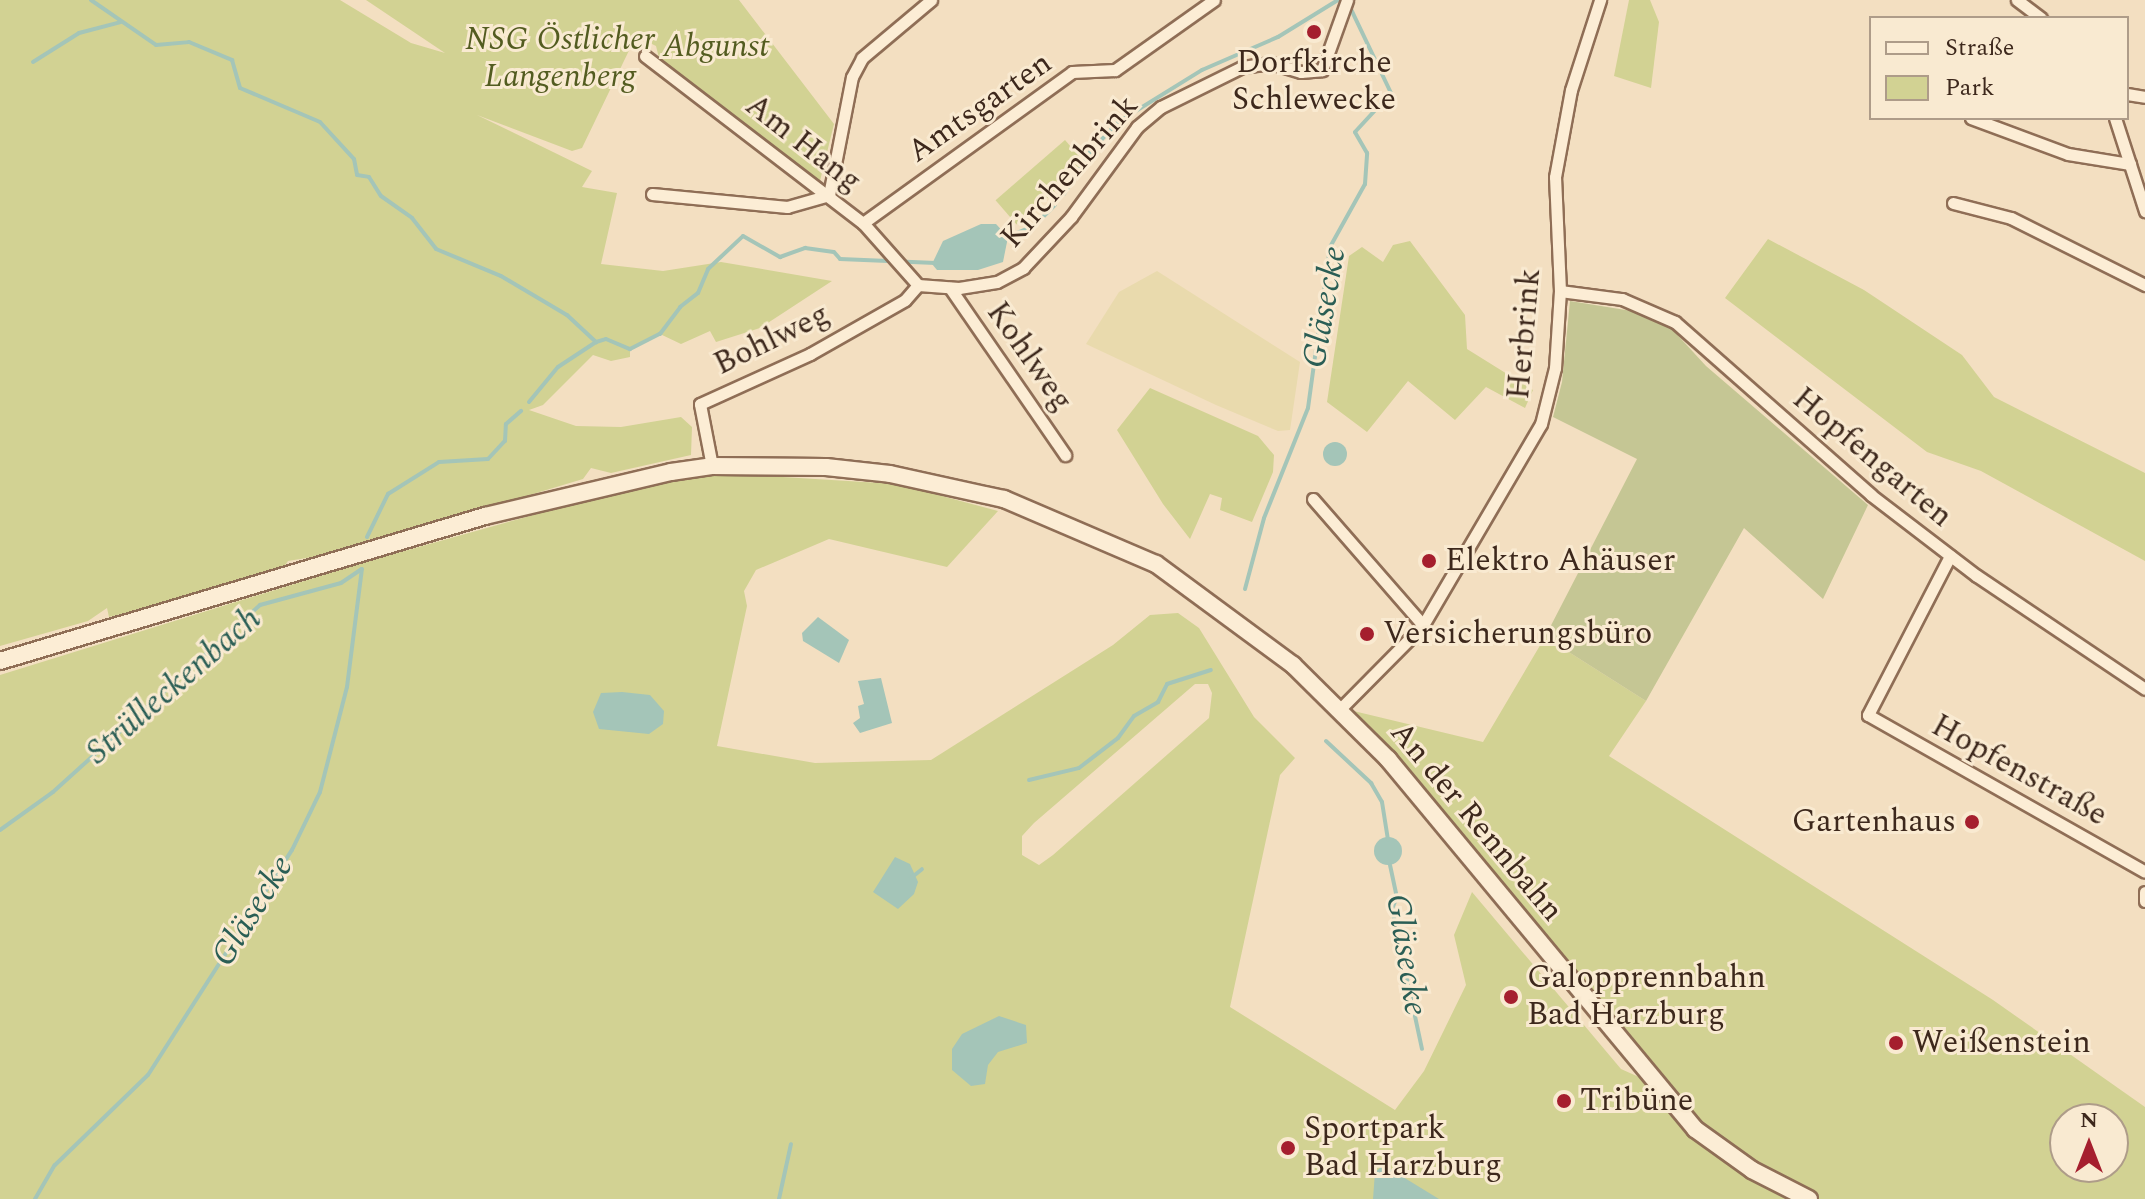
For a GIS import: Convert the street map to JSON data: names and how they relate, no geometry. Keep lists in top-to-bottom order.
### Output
{
  "streets": {
    "main road": ["An der Rennbahn"],
    "street": [
      "Amtsgarten",
      "Am Hang",
      "Kirchenbrink",
      "Herbrink",
      "Bohlweg",
      "Kohlweg",
      "Hopfengarten",
      "Hopfenstraße"
    ]
  },
  "crossings": [
    ["Amtsgarten", "Am Hang"],
    ["Am Hang", "Kirchenbrink"],
    ["Am Hang", "Bohlweg"],
    ["Kirchenbrink", "Bohlweg"],
    ["Kirchenbrink", "Kohlweg"],
    ["Herbrink", "Hopfengarten"],
    ["Herbrink", "An der Rennbahn"],
    ["Bohlweg", "An der Rennbahn"],
    ["Hopfengarten", "Hopfenstraße"]
  ],
  "water": ["Gläsecke", "Strülleckenbach"],
  "parks": ["NSG Östlicher Langenberg", "Abgunst"],
  "places": [
    "Dorfkirche Schlewecke",
    "Elektro Ahäuser",
    "Versicherungsbüro",
    "Gartenhaus",
    "Galopprennbahn Bad Harzburg",
    "Weißenstein",
    "Tribüne",
    "Sportpark Bad Harzburg"
  ],
  "legend": ["Straße", "Park"],
  "north": "top"
}
